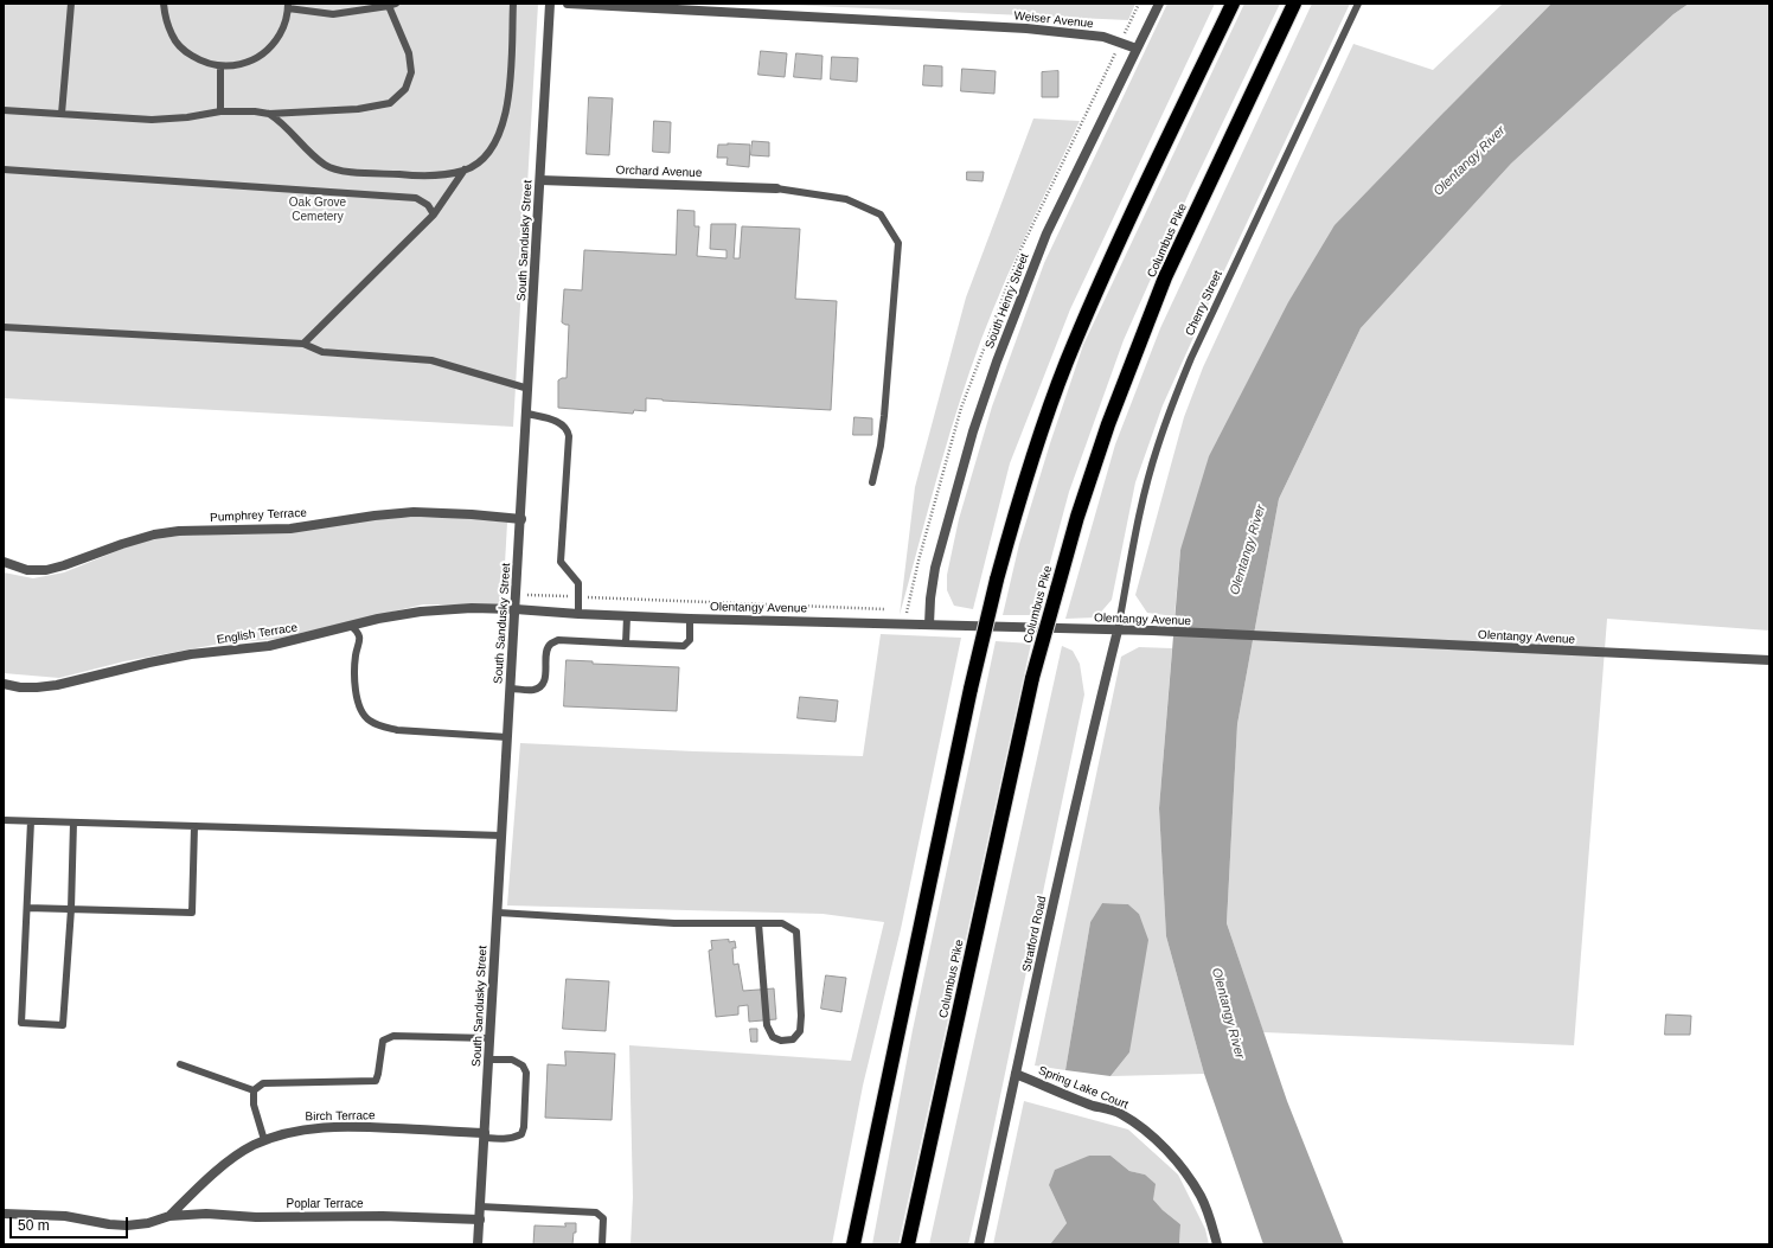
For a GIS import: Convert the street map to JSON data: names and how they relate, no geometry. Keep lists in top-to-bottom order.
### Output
{
  "streets": {
    "highway": ["Columbus Pike"],
    "street": [
      "Weiser Avenue",
      "Orchard Avenue",
      "South Sandusky Street",
      "South Henry Street",
      "Pumphrey Terrace",
      "Olentangy Avenue",
      "English Terrace",
      "Stratford Road",
      "Spring Lake Court",
      "Birch Terrace",
      "Poplar Terrace"
    ],
    "lane": ["Cherry Street"]
  },
  "crossings": [
    ["Weiser Avenue", "South Henry Street"],
    ["Orchard Avenue", "South Sandusky Street"],
    ["South Sandusky Street", "Pumphrey Terrace"],
    ["South Sandusky Street", "Olentangy Avenue"],
    ["South Sandusky Street", "English Terrace"],
    ["South Sandusky Street", "Birch Terrace"],
    ["South Sandusky Street", "Poplar Terrace"],
    ["South Henry Street", "Olentangy Avenue"],
    ["Cherry Street", "Olentangy Avenue"],
    ["Cherry Street", "Stratford Road"],
    ["Olentangy Avenue", "English Terrace"],
    ["Olentangy Avenue", "Stratford Road"],
    ["Stratford Road", "Spring Lake Court"],
    ["Birch Terrace", "Poplar Terrace"]
  ],
  "water": ["Olentangy River"],
  "parks": ["Oak Grove Cemetery"],
  "scale_bar": "50 m"
}
